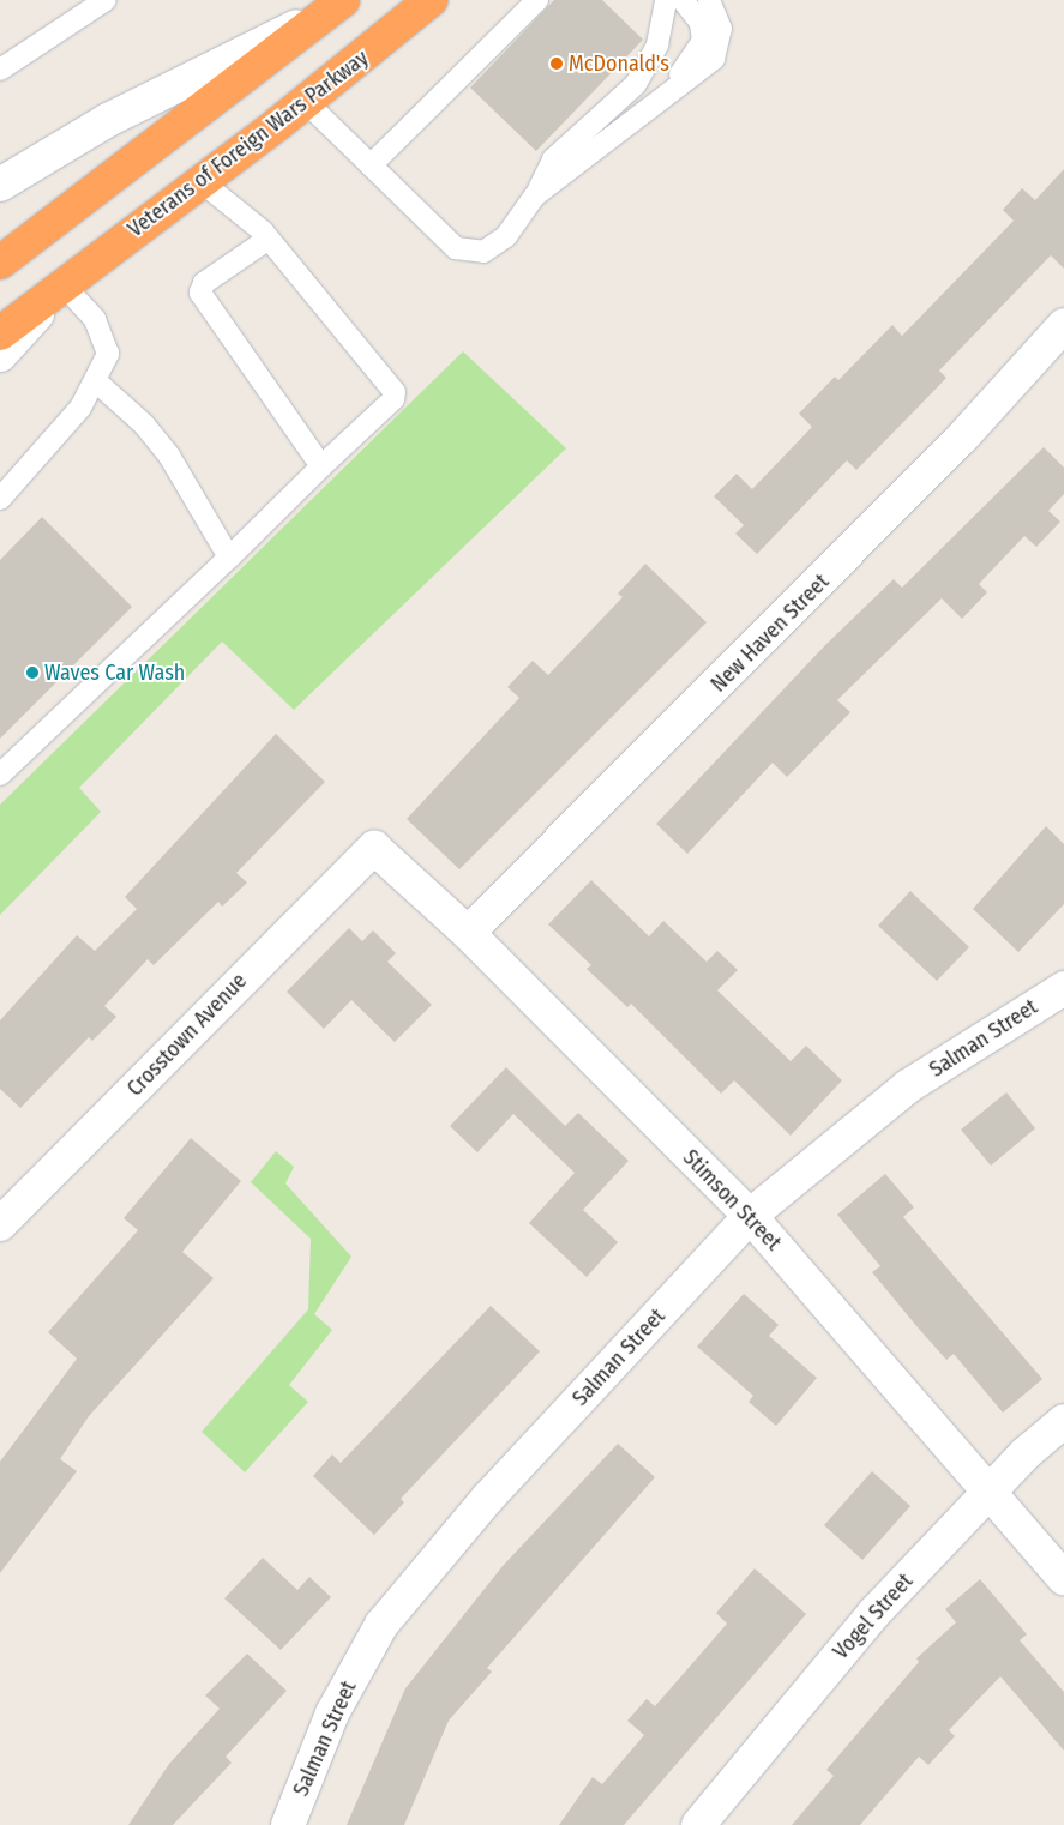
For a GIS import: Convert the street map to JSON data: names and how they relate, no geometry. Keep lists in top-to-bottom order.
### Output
{
  "streets": {
    "highway": ["Veterans of Foreign Wars Parkway"],
    "street": [
      "New Haven Street",
      "Crosstown Avenue",
      "Salman Street",
      "Stimson Street",
      "Vogel Street"
    ]
  },
  "crossings": [
    ["New Haven Street", "Stimson Street"],
    ["Crosstown Avenue", "Stimson Street"],
    ["Salman Street", "Stimson Street"],
    ["Stimson Street", "Vogel Street"]
  ],
  "places": ["McDonald's", "Waves Car Wash"]
}
